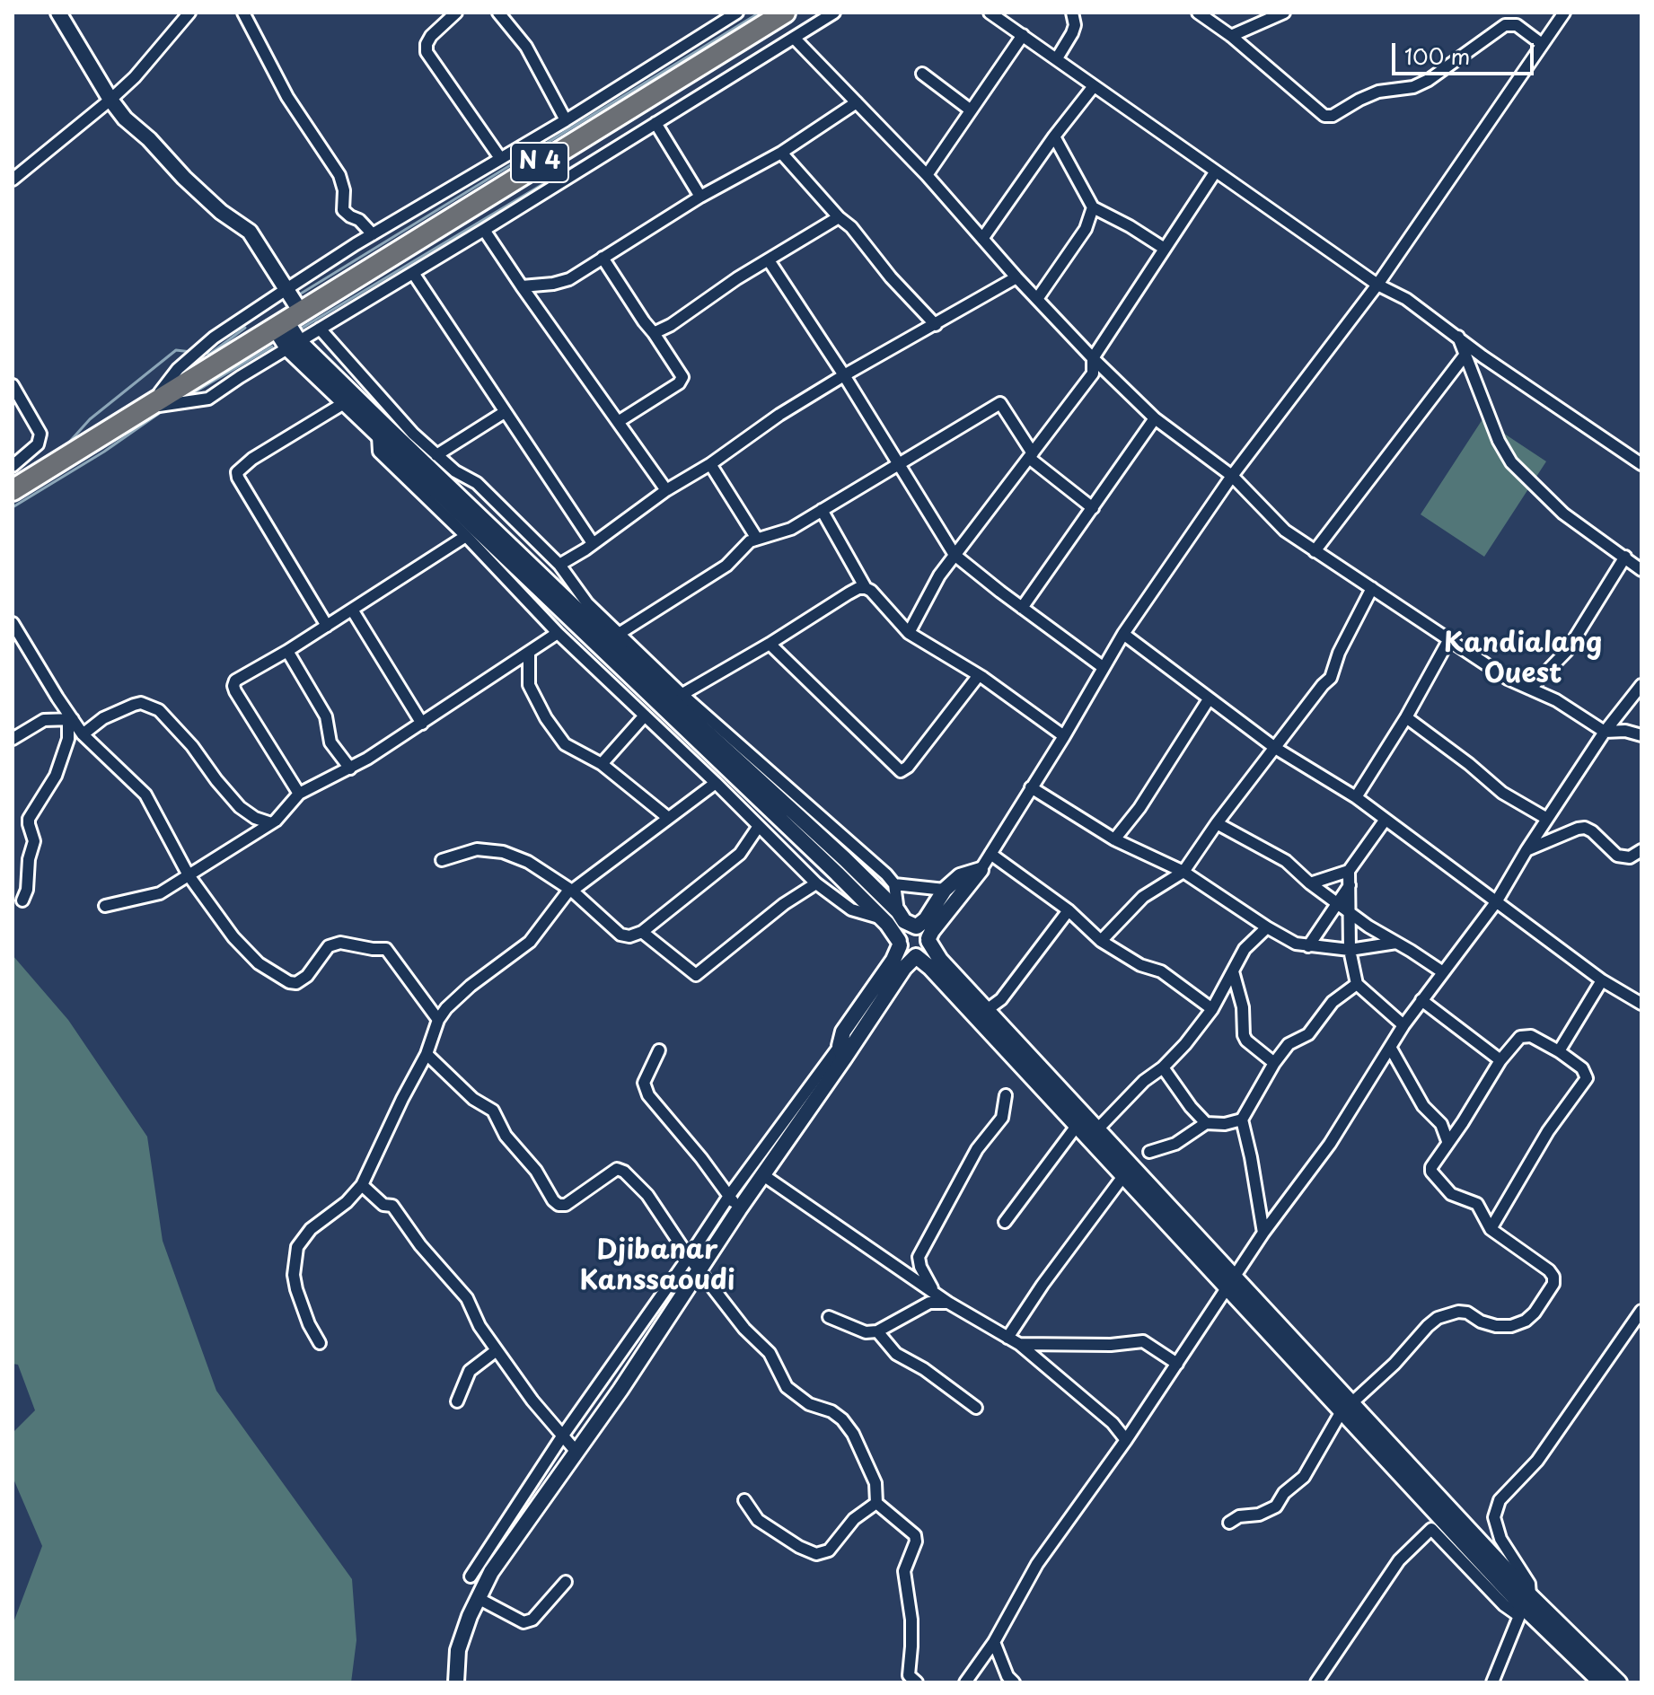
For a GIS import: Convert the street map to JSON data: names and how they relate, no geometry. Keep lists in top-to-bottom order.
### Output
{
  "streets": {
    "highway": ["N 4"]
  },
  "districts": ["Kandialang Ouest", "Djibanar Kanssaoudi"],
  "scale_bar": "100 m"
}
